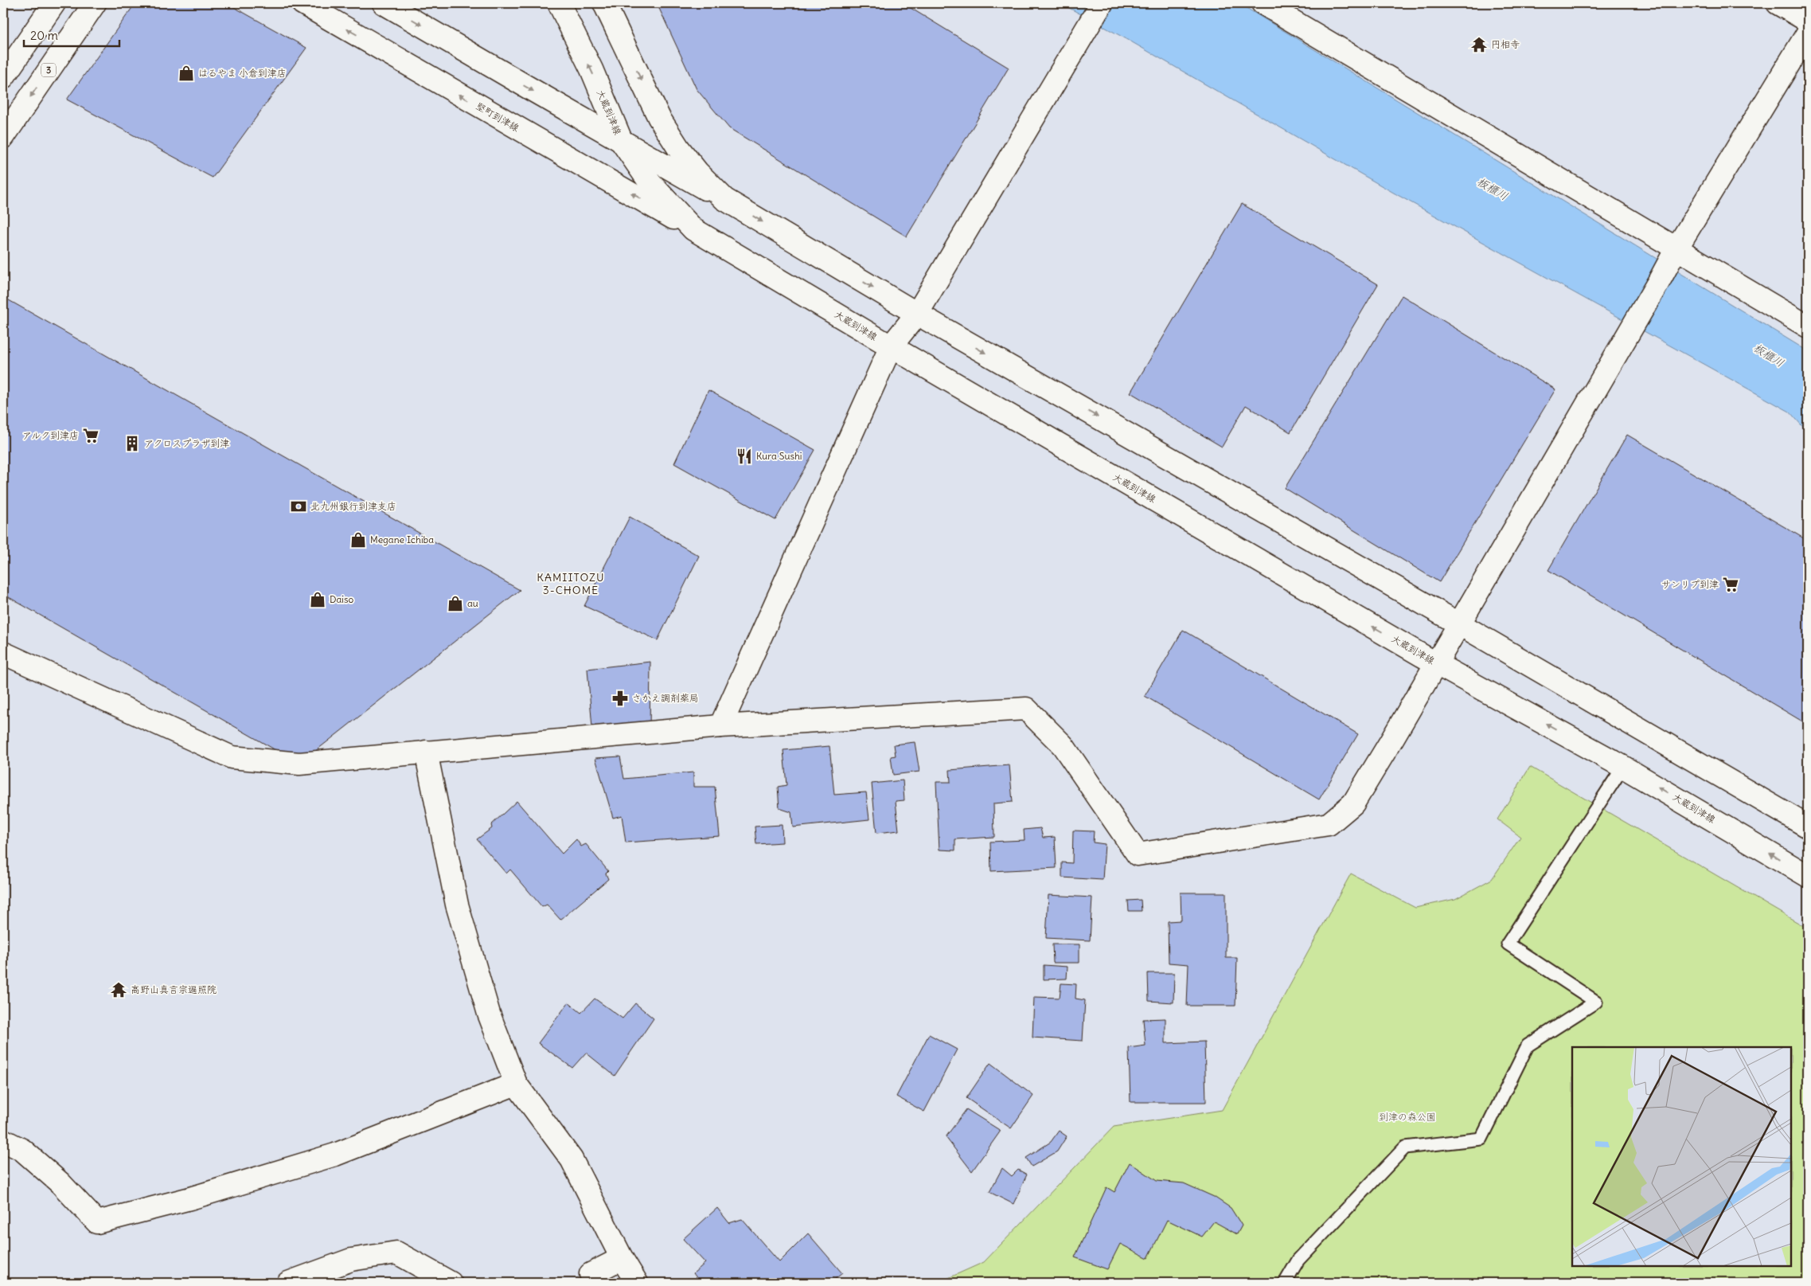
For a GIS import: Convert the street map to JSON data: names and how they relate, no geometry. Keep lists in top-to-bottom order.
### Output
{
  "streets": {
    "main road": ["3", "大蔵到津線", "堅町到津線"]
  },
  "crossings": [
    ["大蔵到津線", "堅町到津線"]
  ],
  "districts": ["KAMIITOZU 3-CHOME"],
  "water": ["板櫃川"],
  "parks": ["到津の森公園"],
  "places": {
    "temple": ["円相寺", "高野山真言宗遍照院"],
    "shop": [
      "はるやま 小倉到津店",
      "Megane Ichiba",
      "Daiso",
      "au"
    ],
    "supermarket": ["アルク到津店", "サンリプ到津"],
    "building": ["アクロスプラザ到津"],
    "restaurant": ["Kura Sushi"],
    "bank": ["北九州銀行到津支店"],
    "pharmacy": ["さかえ調剤薬局"]
  },
  "scale_bar": "20 m"
}
